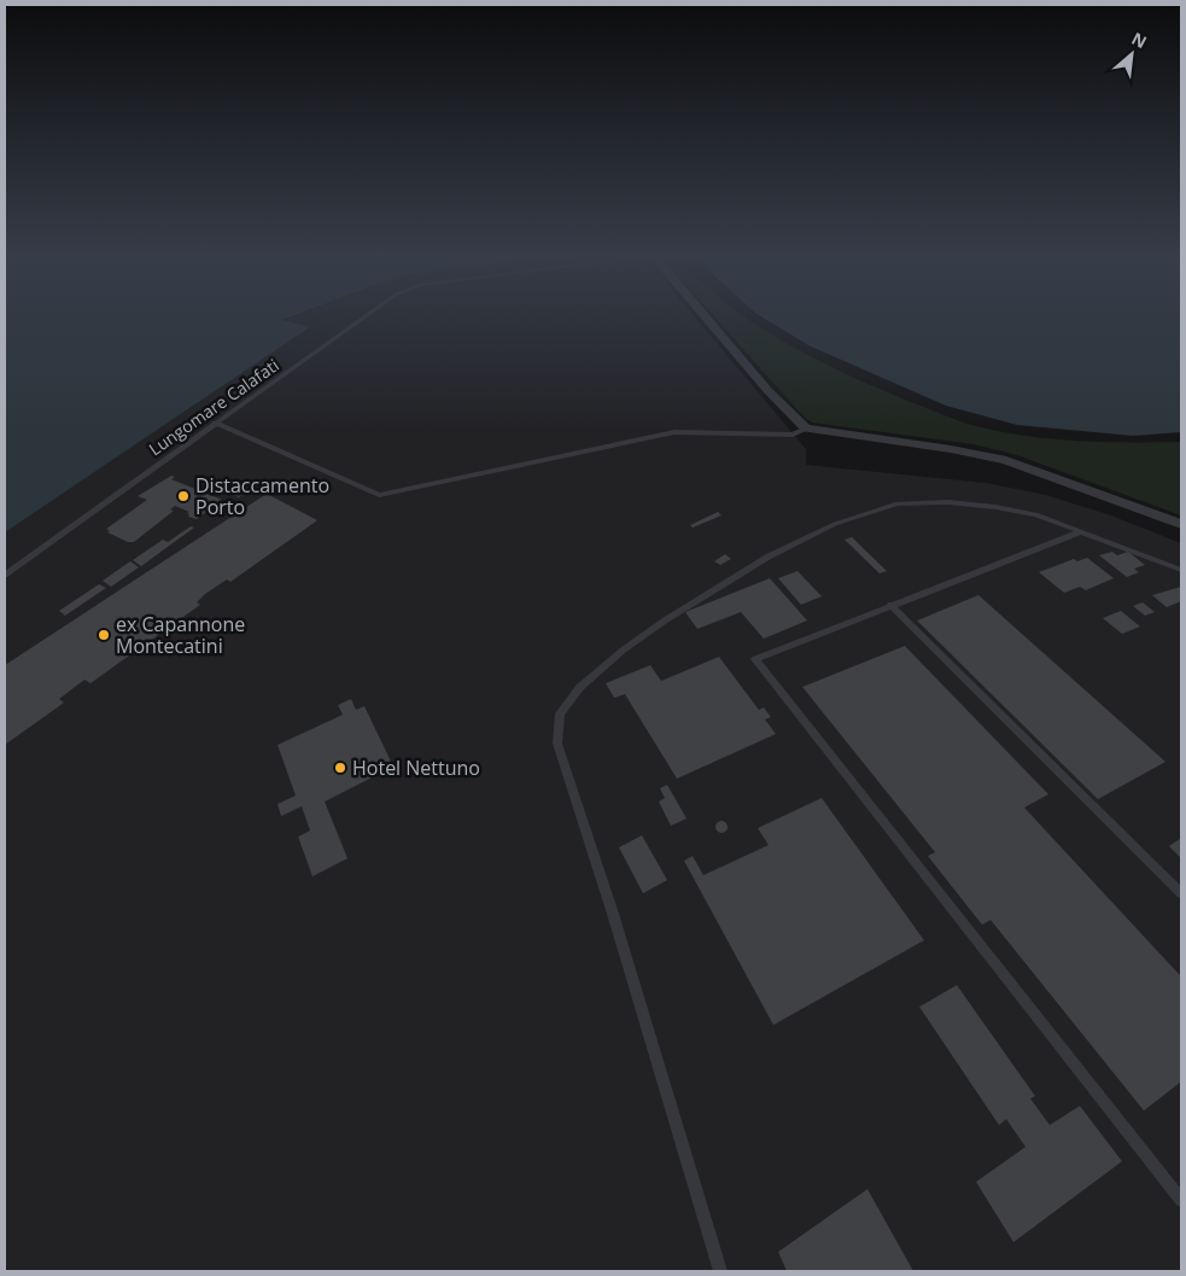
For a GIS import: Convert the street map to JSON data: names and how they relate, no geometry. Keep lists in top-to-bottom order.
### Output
{
  "streets": {
    "lane": ["Lungomare Calafati"]
  },
  "places": ["Distaccamento Porto", "ex Capannone Montecatini", "Hotel Nettuno"],
  "north": "top right"
}
